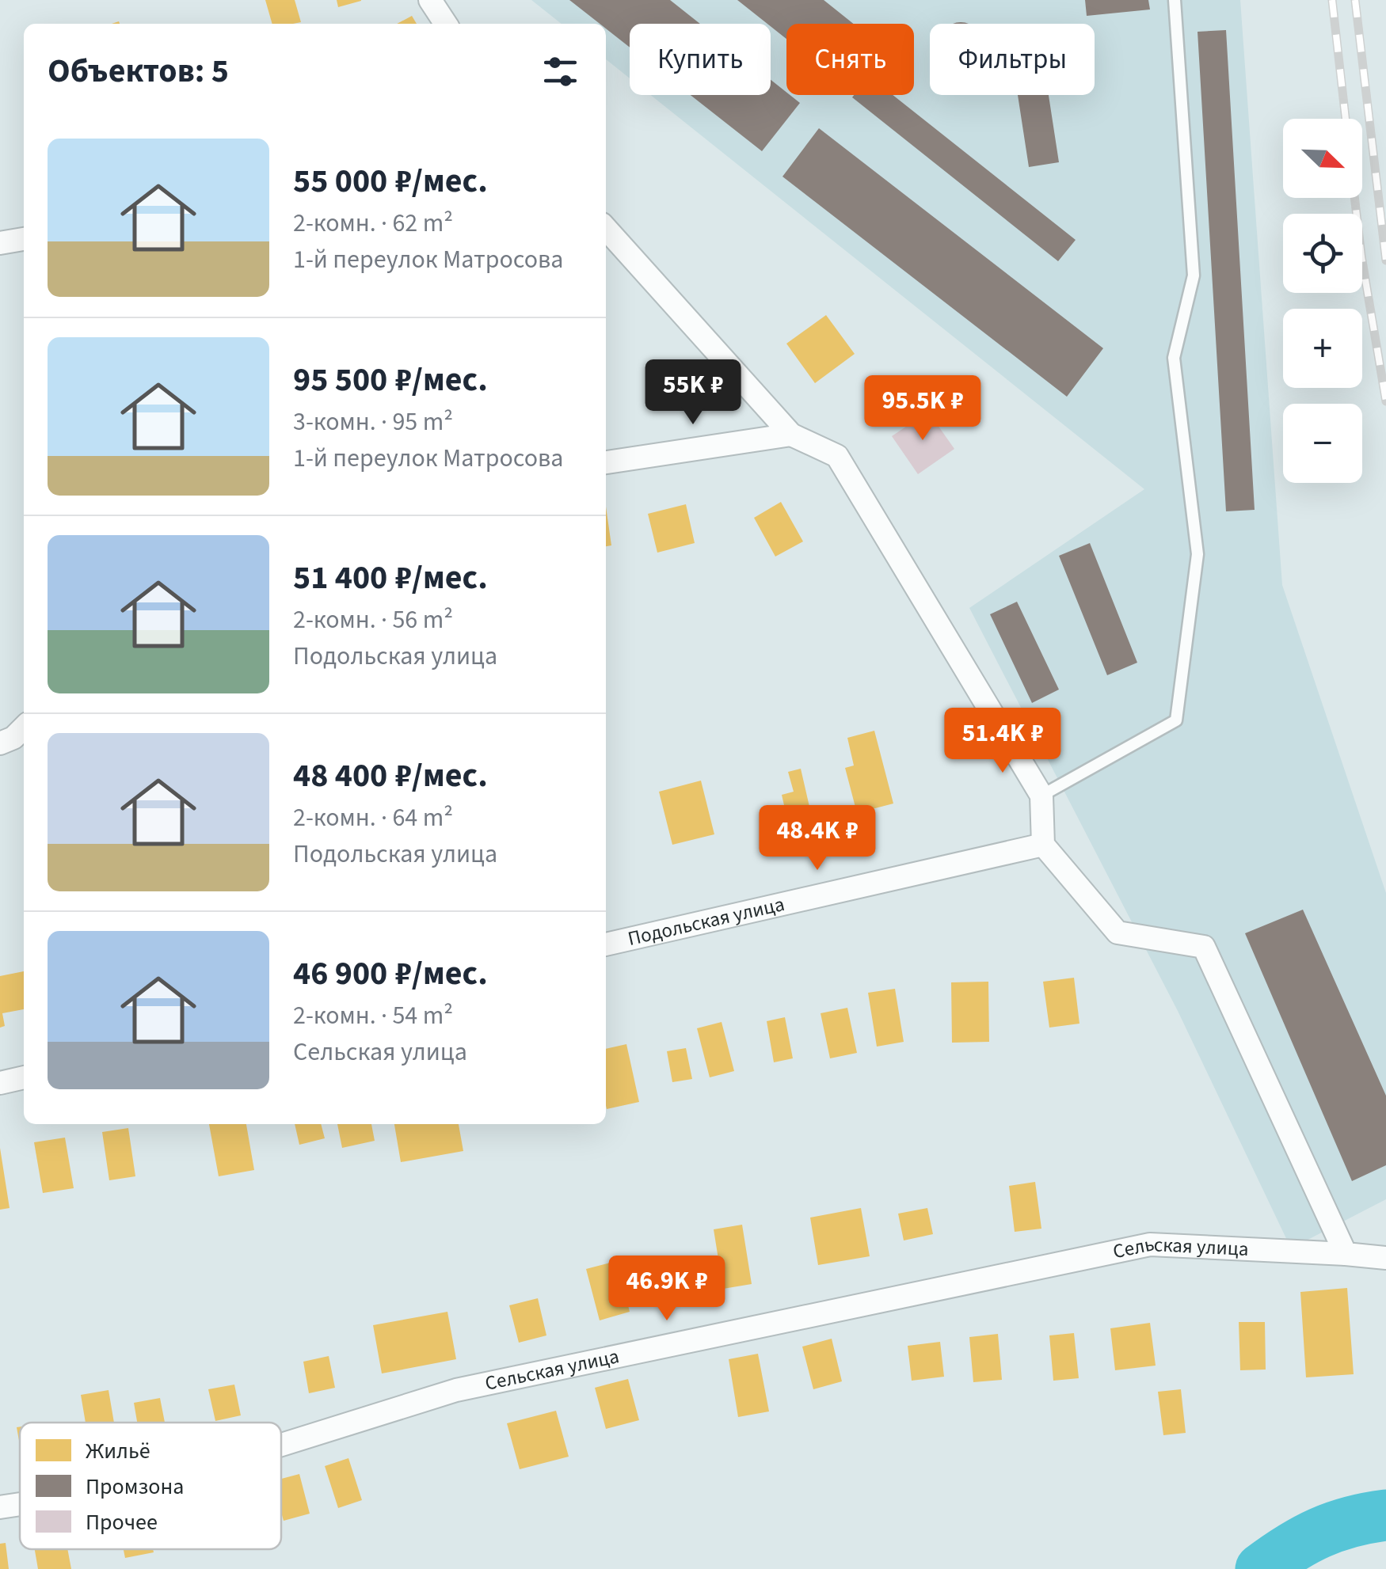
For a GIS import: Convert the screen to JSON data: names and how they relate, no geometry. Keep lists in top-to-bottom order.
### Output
{
  "streets": {
    "street": ["Подольская улица", "Сельская улица"]
  },
  "legend": ["Жильё", "Промзона", "Прочее"],
  "north": "bottom right",
  "page": {
    "chip": ["Купить", "Снять", "Фильтры"],
    "heading": "Объектов: 5",
    "map_buttons": ["+", "−"],
    "list": [
      {
        "name": "55 000 ₽/мес.",
        "note": "2-комн. · 62 m² · 1-й переулок Матросова"
      },
      {
        "name": "95 500 ₽/мес.",
        "note": "3-комн. · 95 m² · 1-й переулок Матросова"
      },
      {
        "name": "51 400 ₽/мес.",
        "note": "2-комн. · 56 m² · Подольская улица"
      },
      {
        "name": "48 400 ₽/мес.",
        "note": "2-комн. · 64 m² · Подольская улица"
      },
      {
        "name": "46 900 ₽/мес.",
        "note": "2-комн. · 54 m² · Сельская улица"
      }
    ],
    "price": [
      "55K ₽",
      "95.5K ₽",
      "51.4K ₽",
      "48.4K ₽",
      "46.9K ₽"
    ]
  }
}
